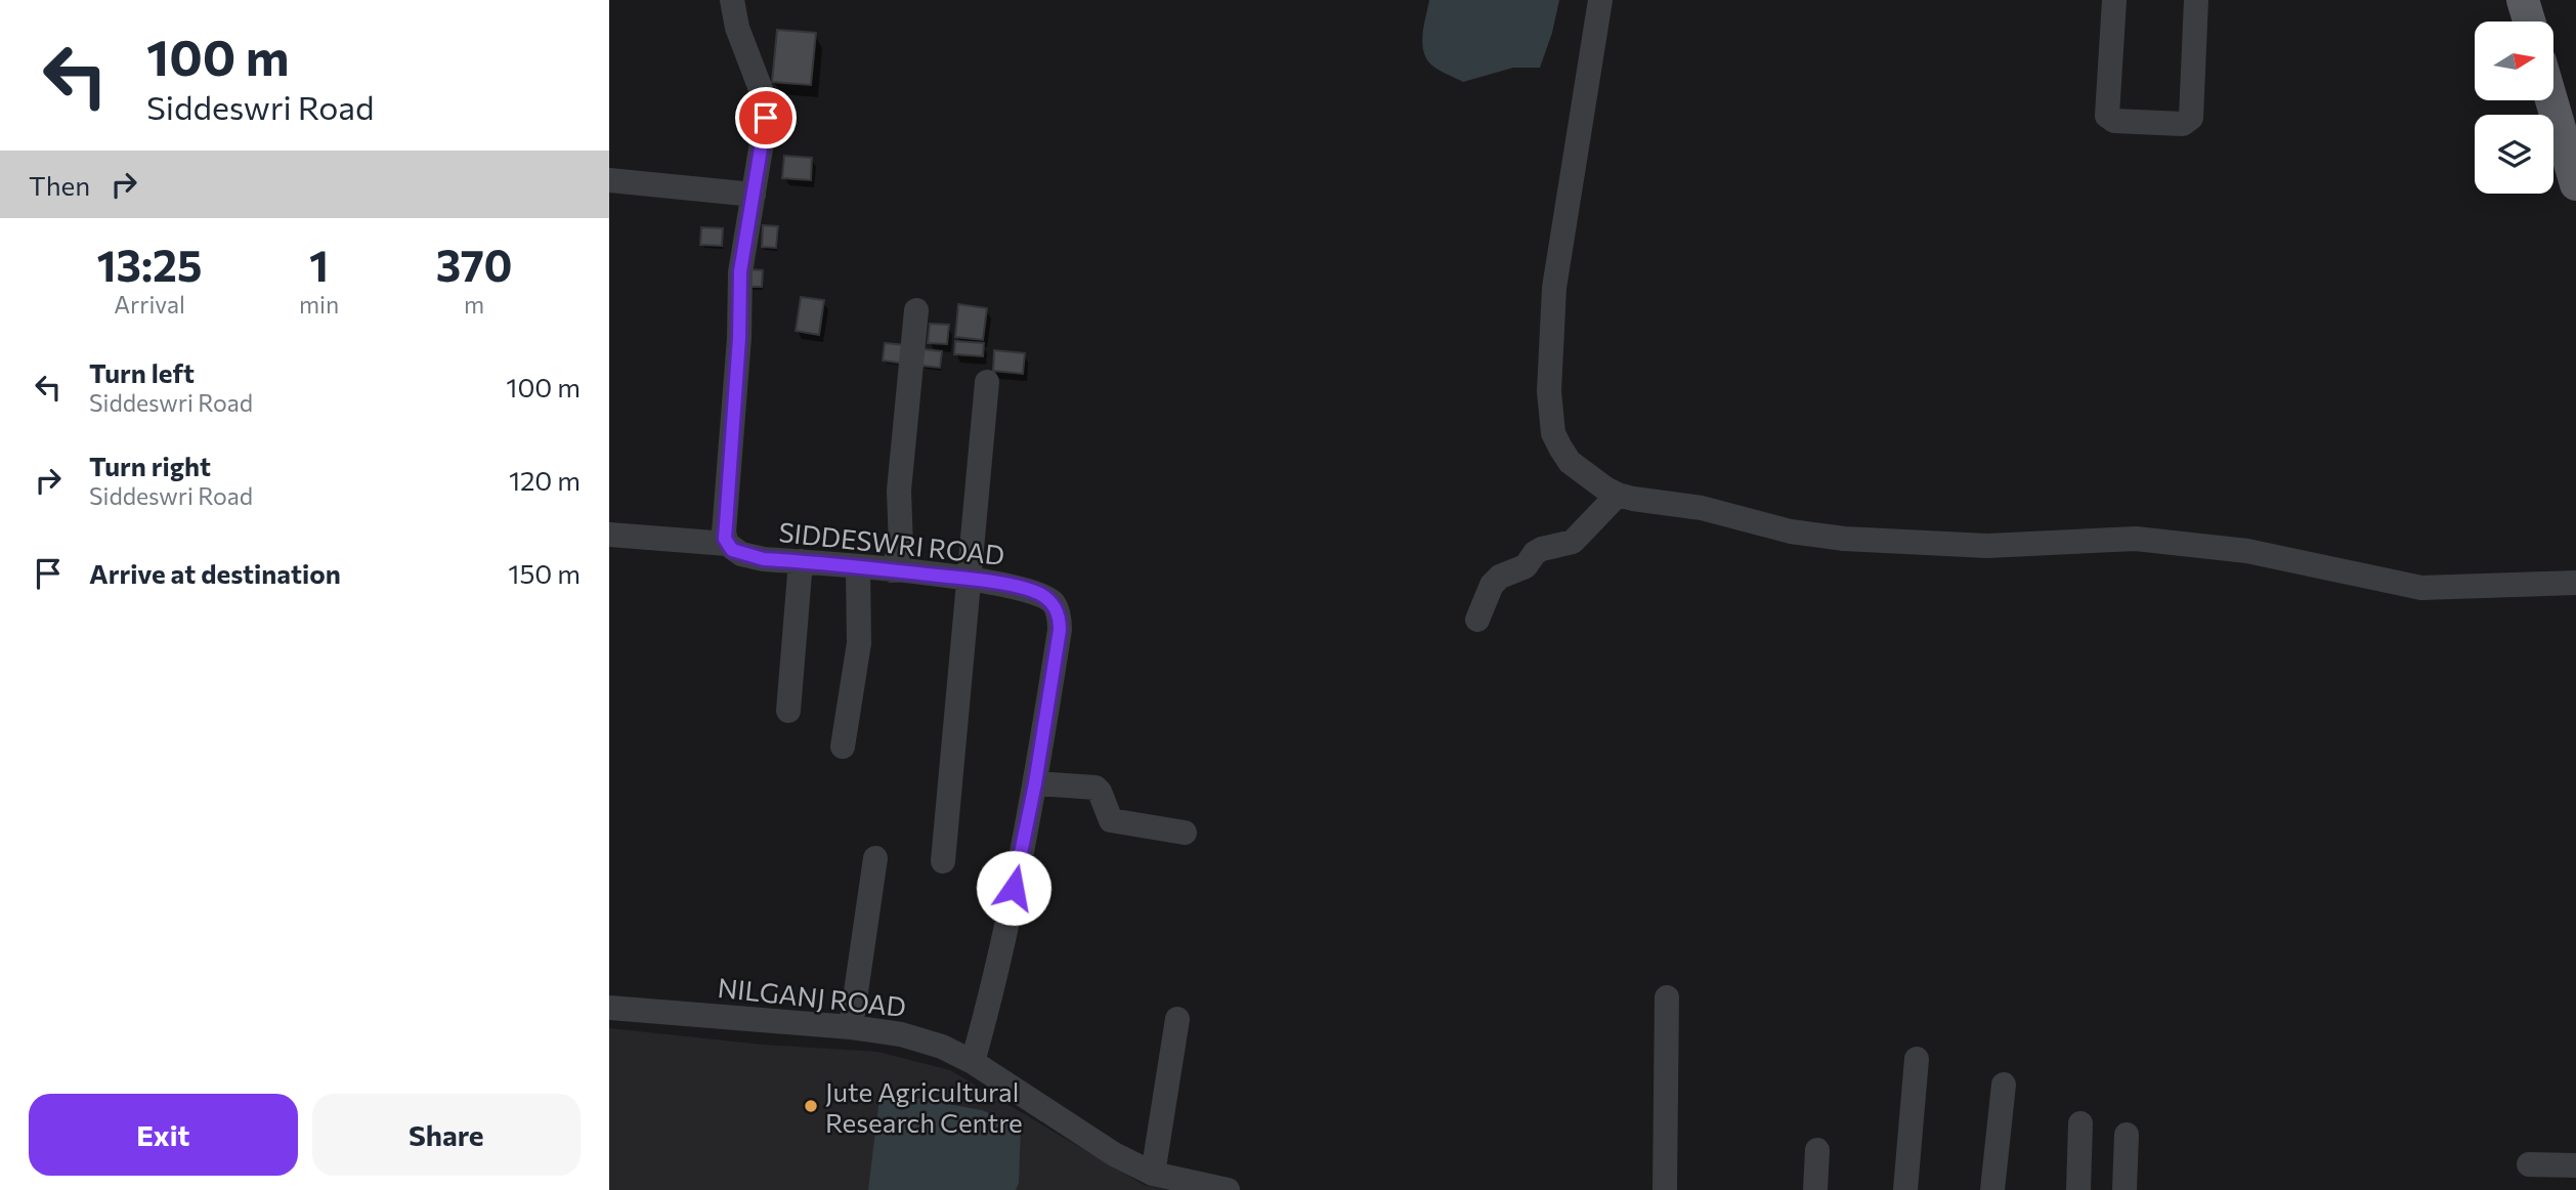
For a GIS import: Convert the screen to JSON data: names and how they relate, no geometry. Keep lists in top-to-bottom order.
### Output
{
  "streets": {
    "street": ["SIDDESWRI ROAD", "NILGANJ ROAD"]
  },
  "crossings": [
    ["SIDDESWRI ROAD", "NILGANJ ROAD"]
  ],
  "places": ["Jute Agricultural Research Centre"],
  "north": "right",
  "page": {
    "turn": ["100 m", "Siddeswri Road"],
    "then": "Then",
    "eta": [
      "13:25",
      "Arrival",
      "1",
      "min",
      "370",
      "m"
    ],
    "list": [
      {
        "name": "Turn left",
        "note": "Siddeswri Road",
        "value": "100 m"
      },
      {
        "name": "Turn right",
        "note": "Siddeswri Road",
        "value": "120 m"
      },
      {
        "name": "Arrive at destination",
        "value": "150 m"
      }
    ],
    "buttons": ["Exit", "Share"]
  }
}
